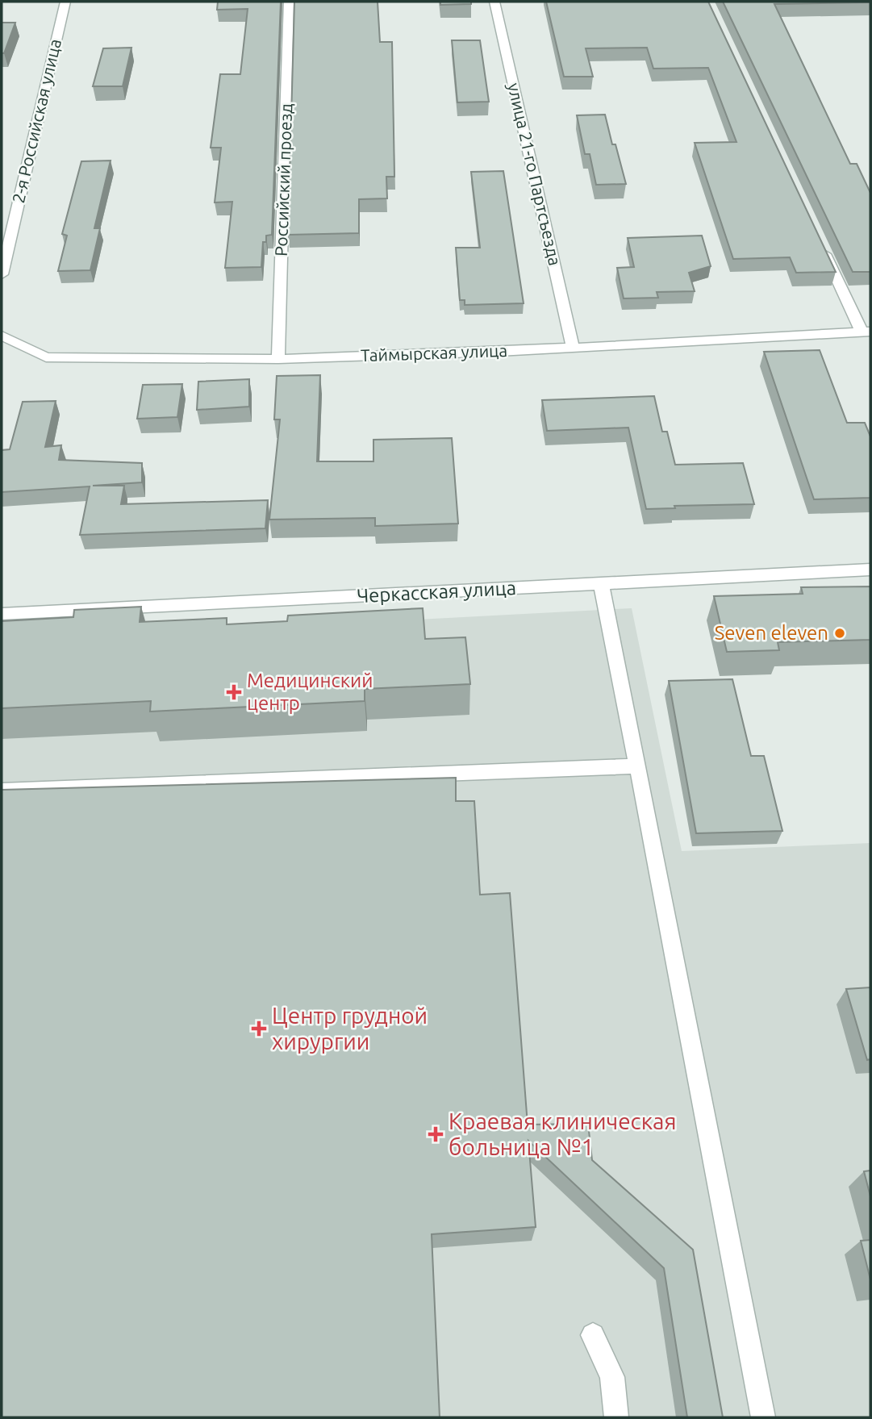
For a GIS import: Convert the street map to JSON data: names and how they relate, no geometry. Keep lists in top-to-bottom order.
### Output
{
  "streets": {
    "street": [
      "2-я Российская улица",
      "улица 21-го Партсъезда",
      "Российский проезд",
      "Таймырская улица",
      "Черкасская улица"
    ]
  },
  "crossings": [
    ["улица 21-го Партсъезда", "Таймырская улица"],
    ["Российский проезд", "Таймырская улица"]
  ],
  "places": {
    "other": ["Seven eleven"],
    "health": ["Медицинский центр", "Центр грудной хирургии", "Краевая клиническая больница №1"]
  }
}
